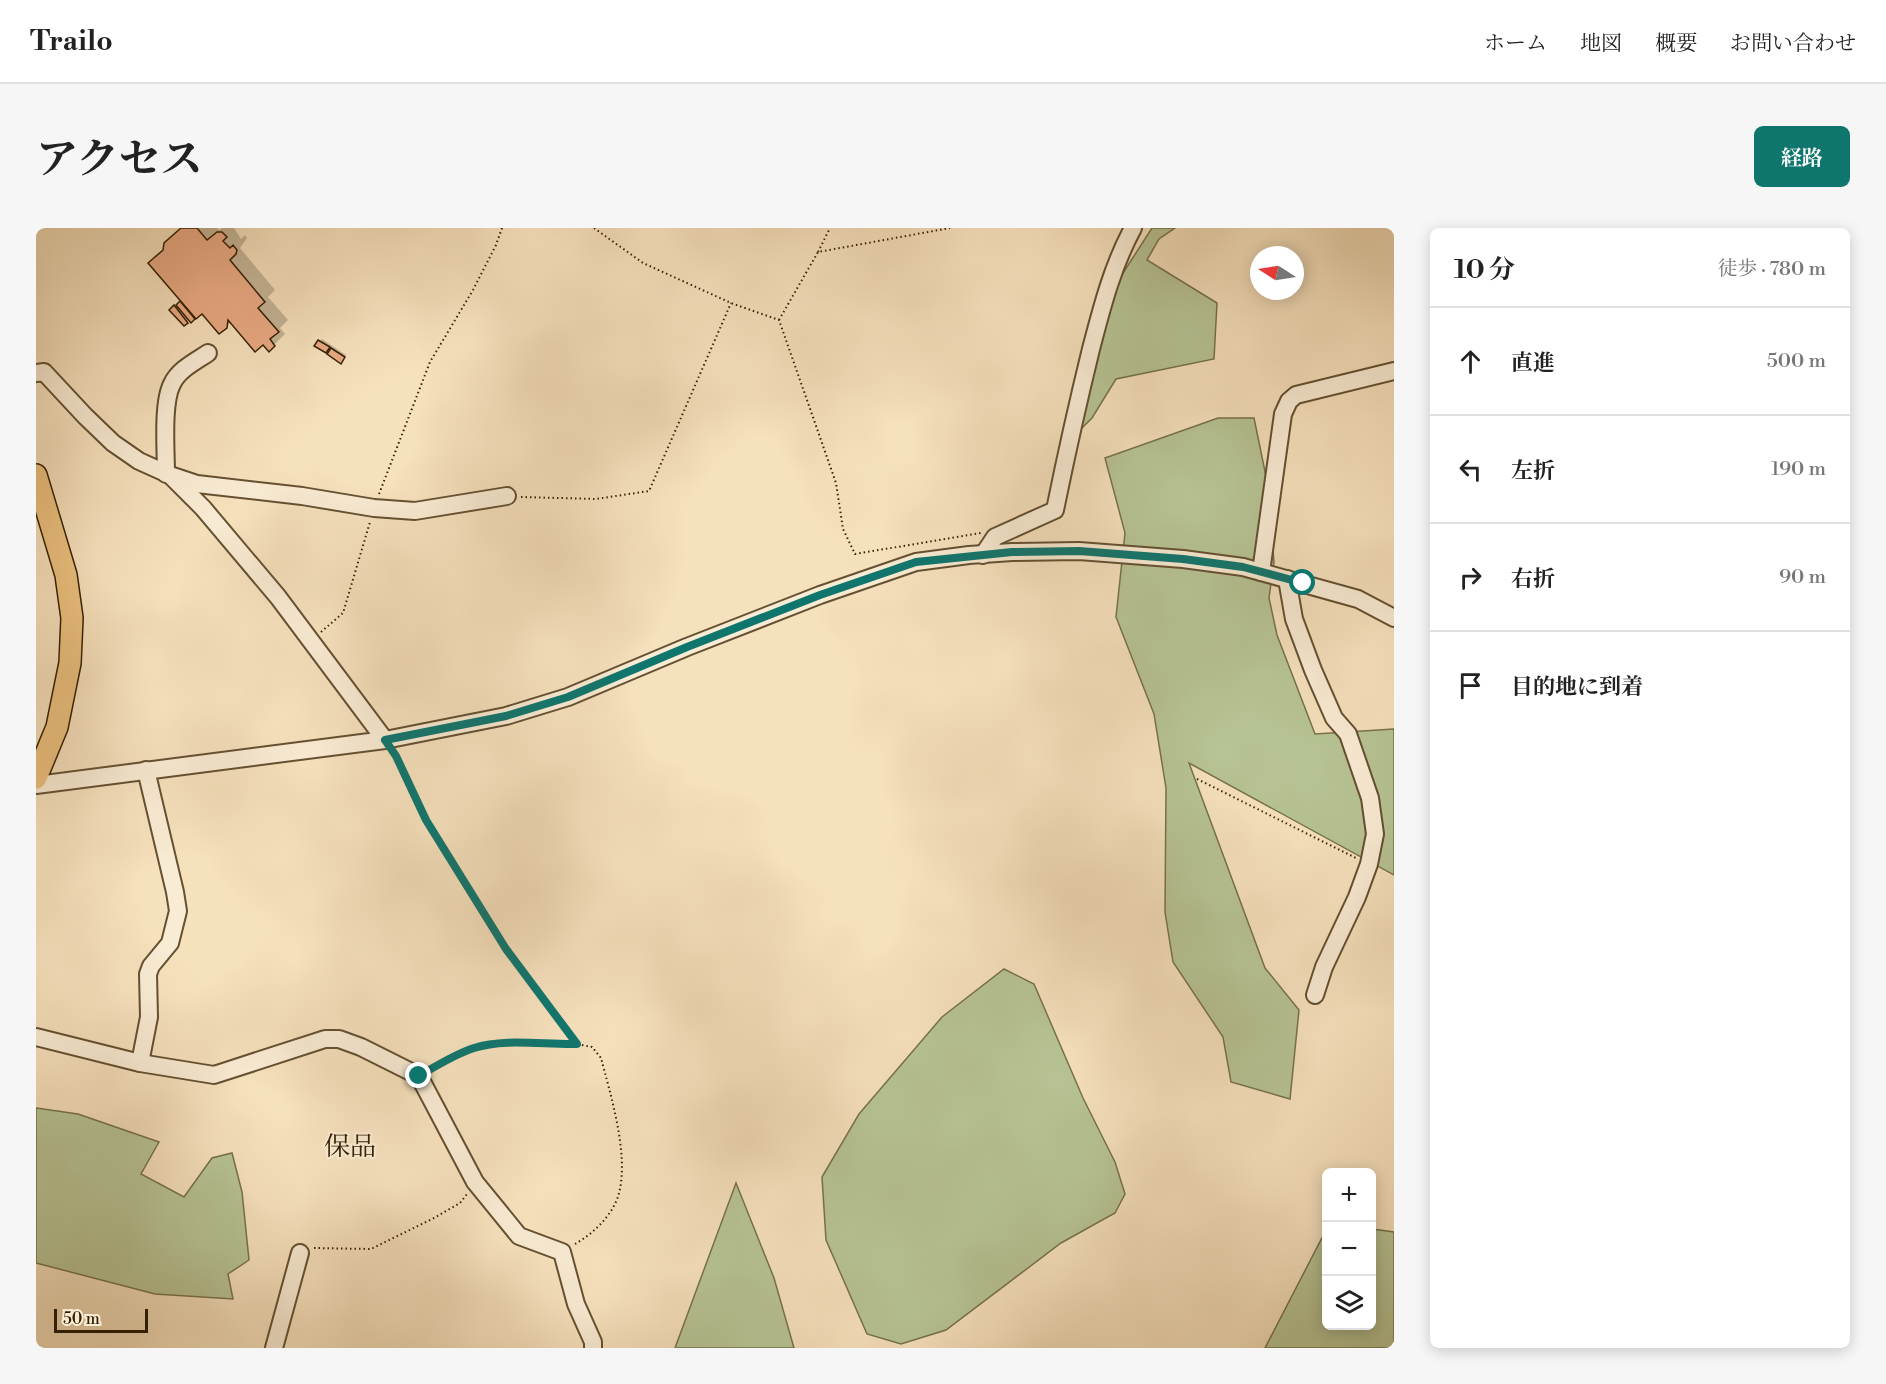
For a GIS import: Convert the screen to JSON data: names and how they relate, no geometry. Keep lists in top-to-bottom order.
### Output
{
  "districts": ["保品"],
  "scale_bar": "50 m",
  "north": "left",
  "page": {
    "header": "Trailo",
    "nav": [
      "ホーム",
      "地図",
      "概要",
      "お問い合わせ"
    ],
    "title": "アクセス",
    "buttons": "経路",
    "heading": ["10 分", "徒歩 · 780 m"],
    "list": [
      ["直進", "500 m"],
      ["左折", "190 m"],
      ["右折", "90 m"],
      "目的地に到着"
    ],
    "map_buttons": ["+", "−"],
    "scale": "50 m"
  }
}
